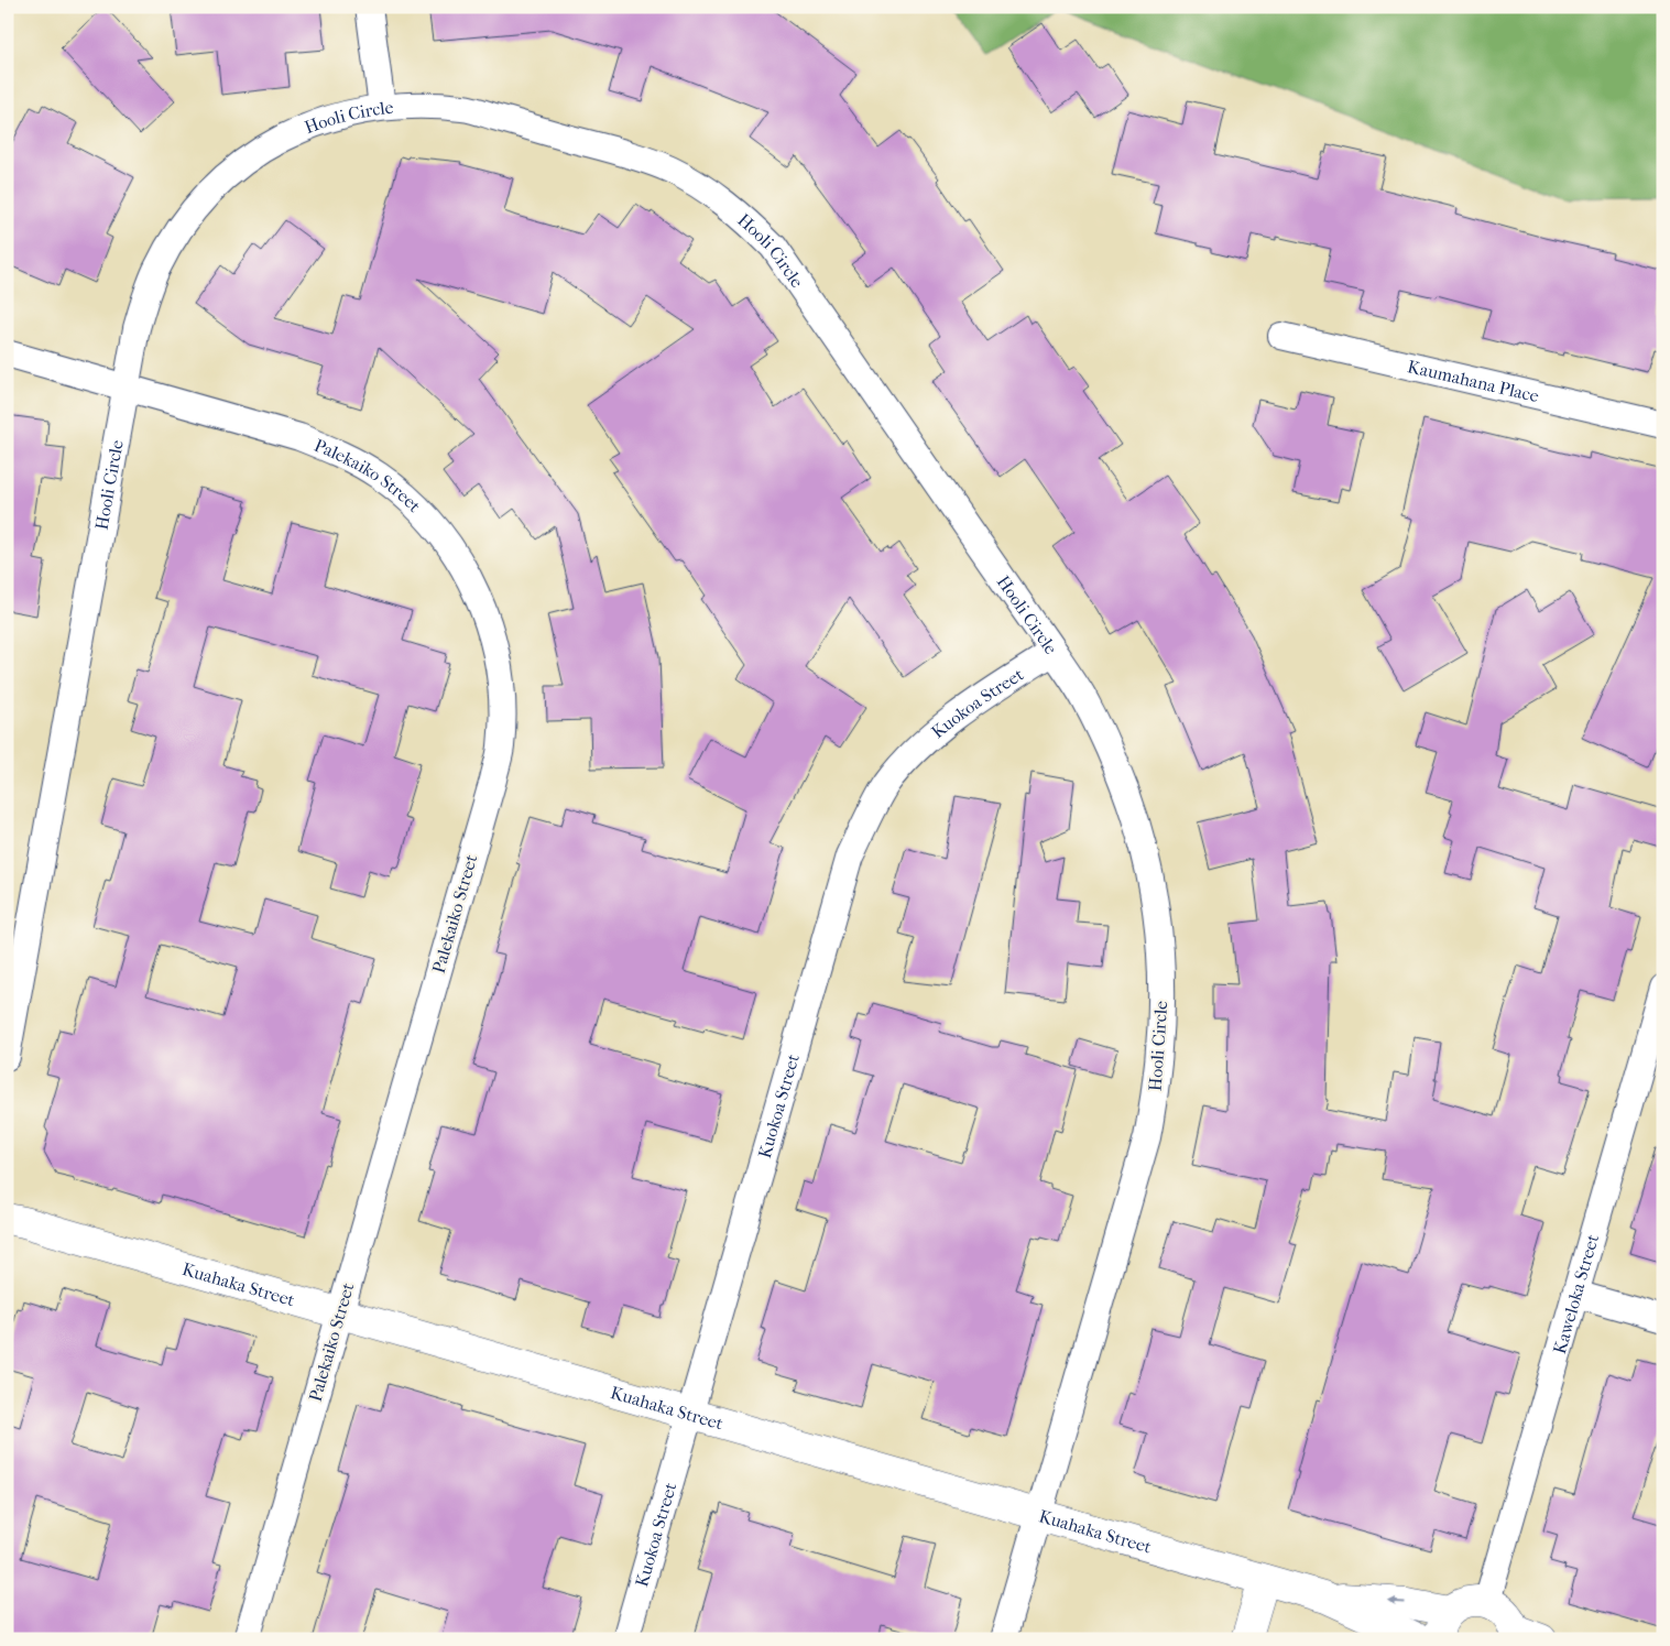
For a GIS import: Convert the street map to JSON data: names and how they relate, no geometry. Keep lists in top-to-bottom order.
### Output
{
  "streets": {
    "street": [
      "Hooli Circle",
      "Kaumahana Place",
      "Palekaiko Street",
      "Kuokoa Street",
      "Kuahaka Street",
      "Kaweloka Street"
    ]
  },
  "crossings": [
    ["Hooli Circle", "Palekaiko Street"],
    ["Hooli Circle", "Kuokoa Street"],
    ["Hooli Circle", "Kuahaka Street"],
    ["Palekaiko Street", "Kuahaka Street"],
    ["Kuokoa Street", "Kuahaka Street"]
  ]
}
